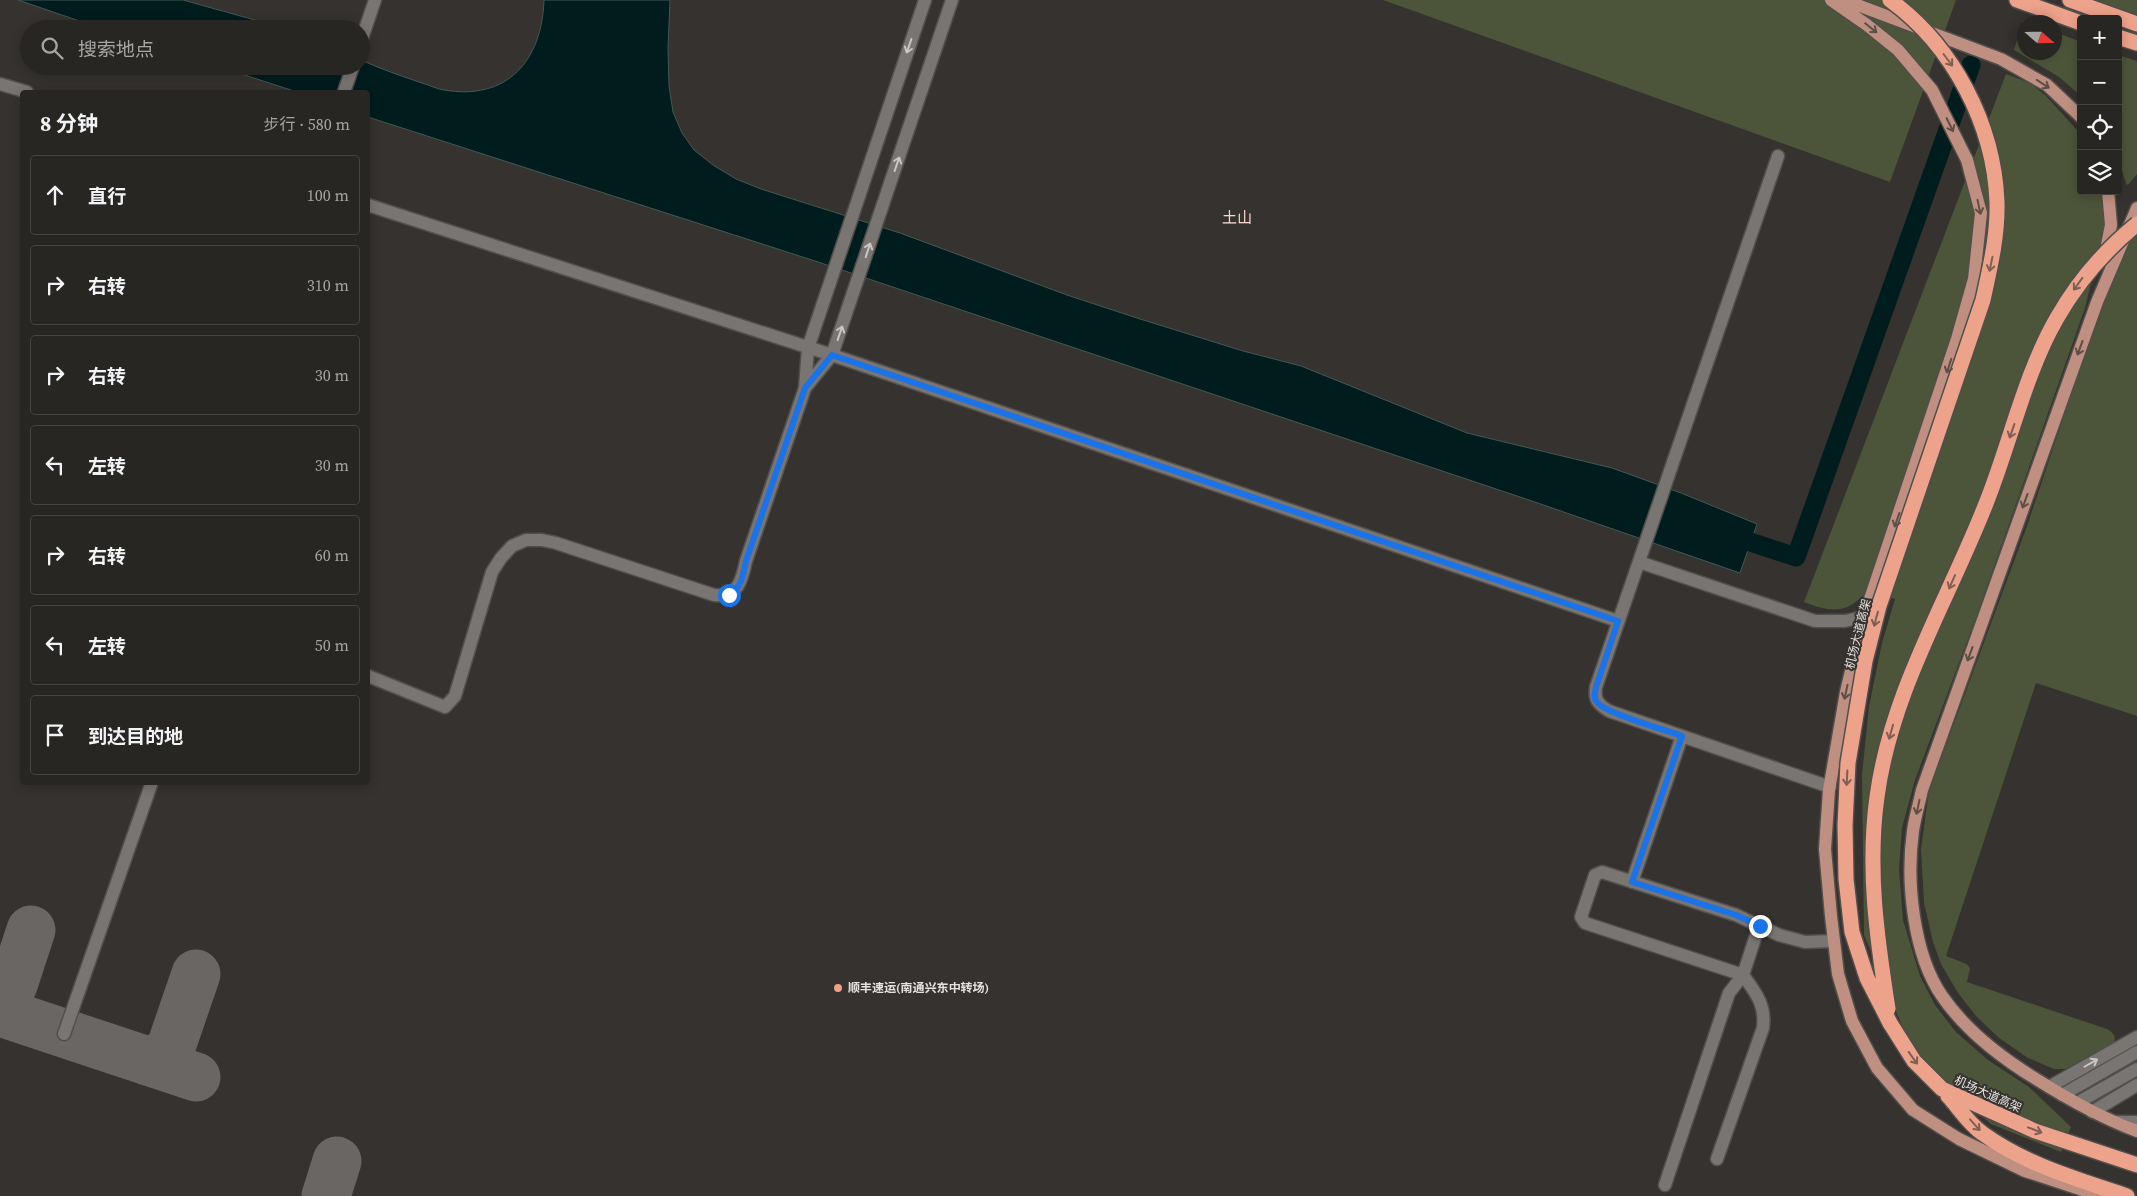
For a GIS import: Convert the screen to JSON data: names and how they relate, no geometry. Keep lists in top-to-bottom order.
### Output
{
  "streets": {
    "highway": ["机场大道高架"]
  },
  "one_way": ["机场大道高架"],
  "districts": ["土山"],
  "places": ["顺丰速运(南通兴东中转场)"],
  "north": "right",
  "page": {
    "map_buttons": ["+", "−"],
    "search": "搜索地点",
    "heading": ["8 分钟", "步行 · 580 m"],
    "list": [
      ["直行", "100 m"],
      ["右转", "310 m"],
      ["右转", "30 m"],
      ["左转", "30 m"],
      ["右转", "60 m"],
      ["左转", "50 m"],
      "到达目的地"
    ]
  }
}
